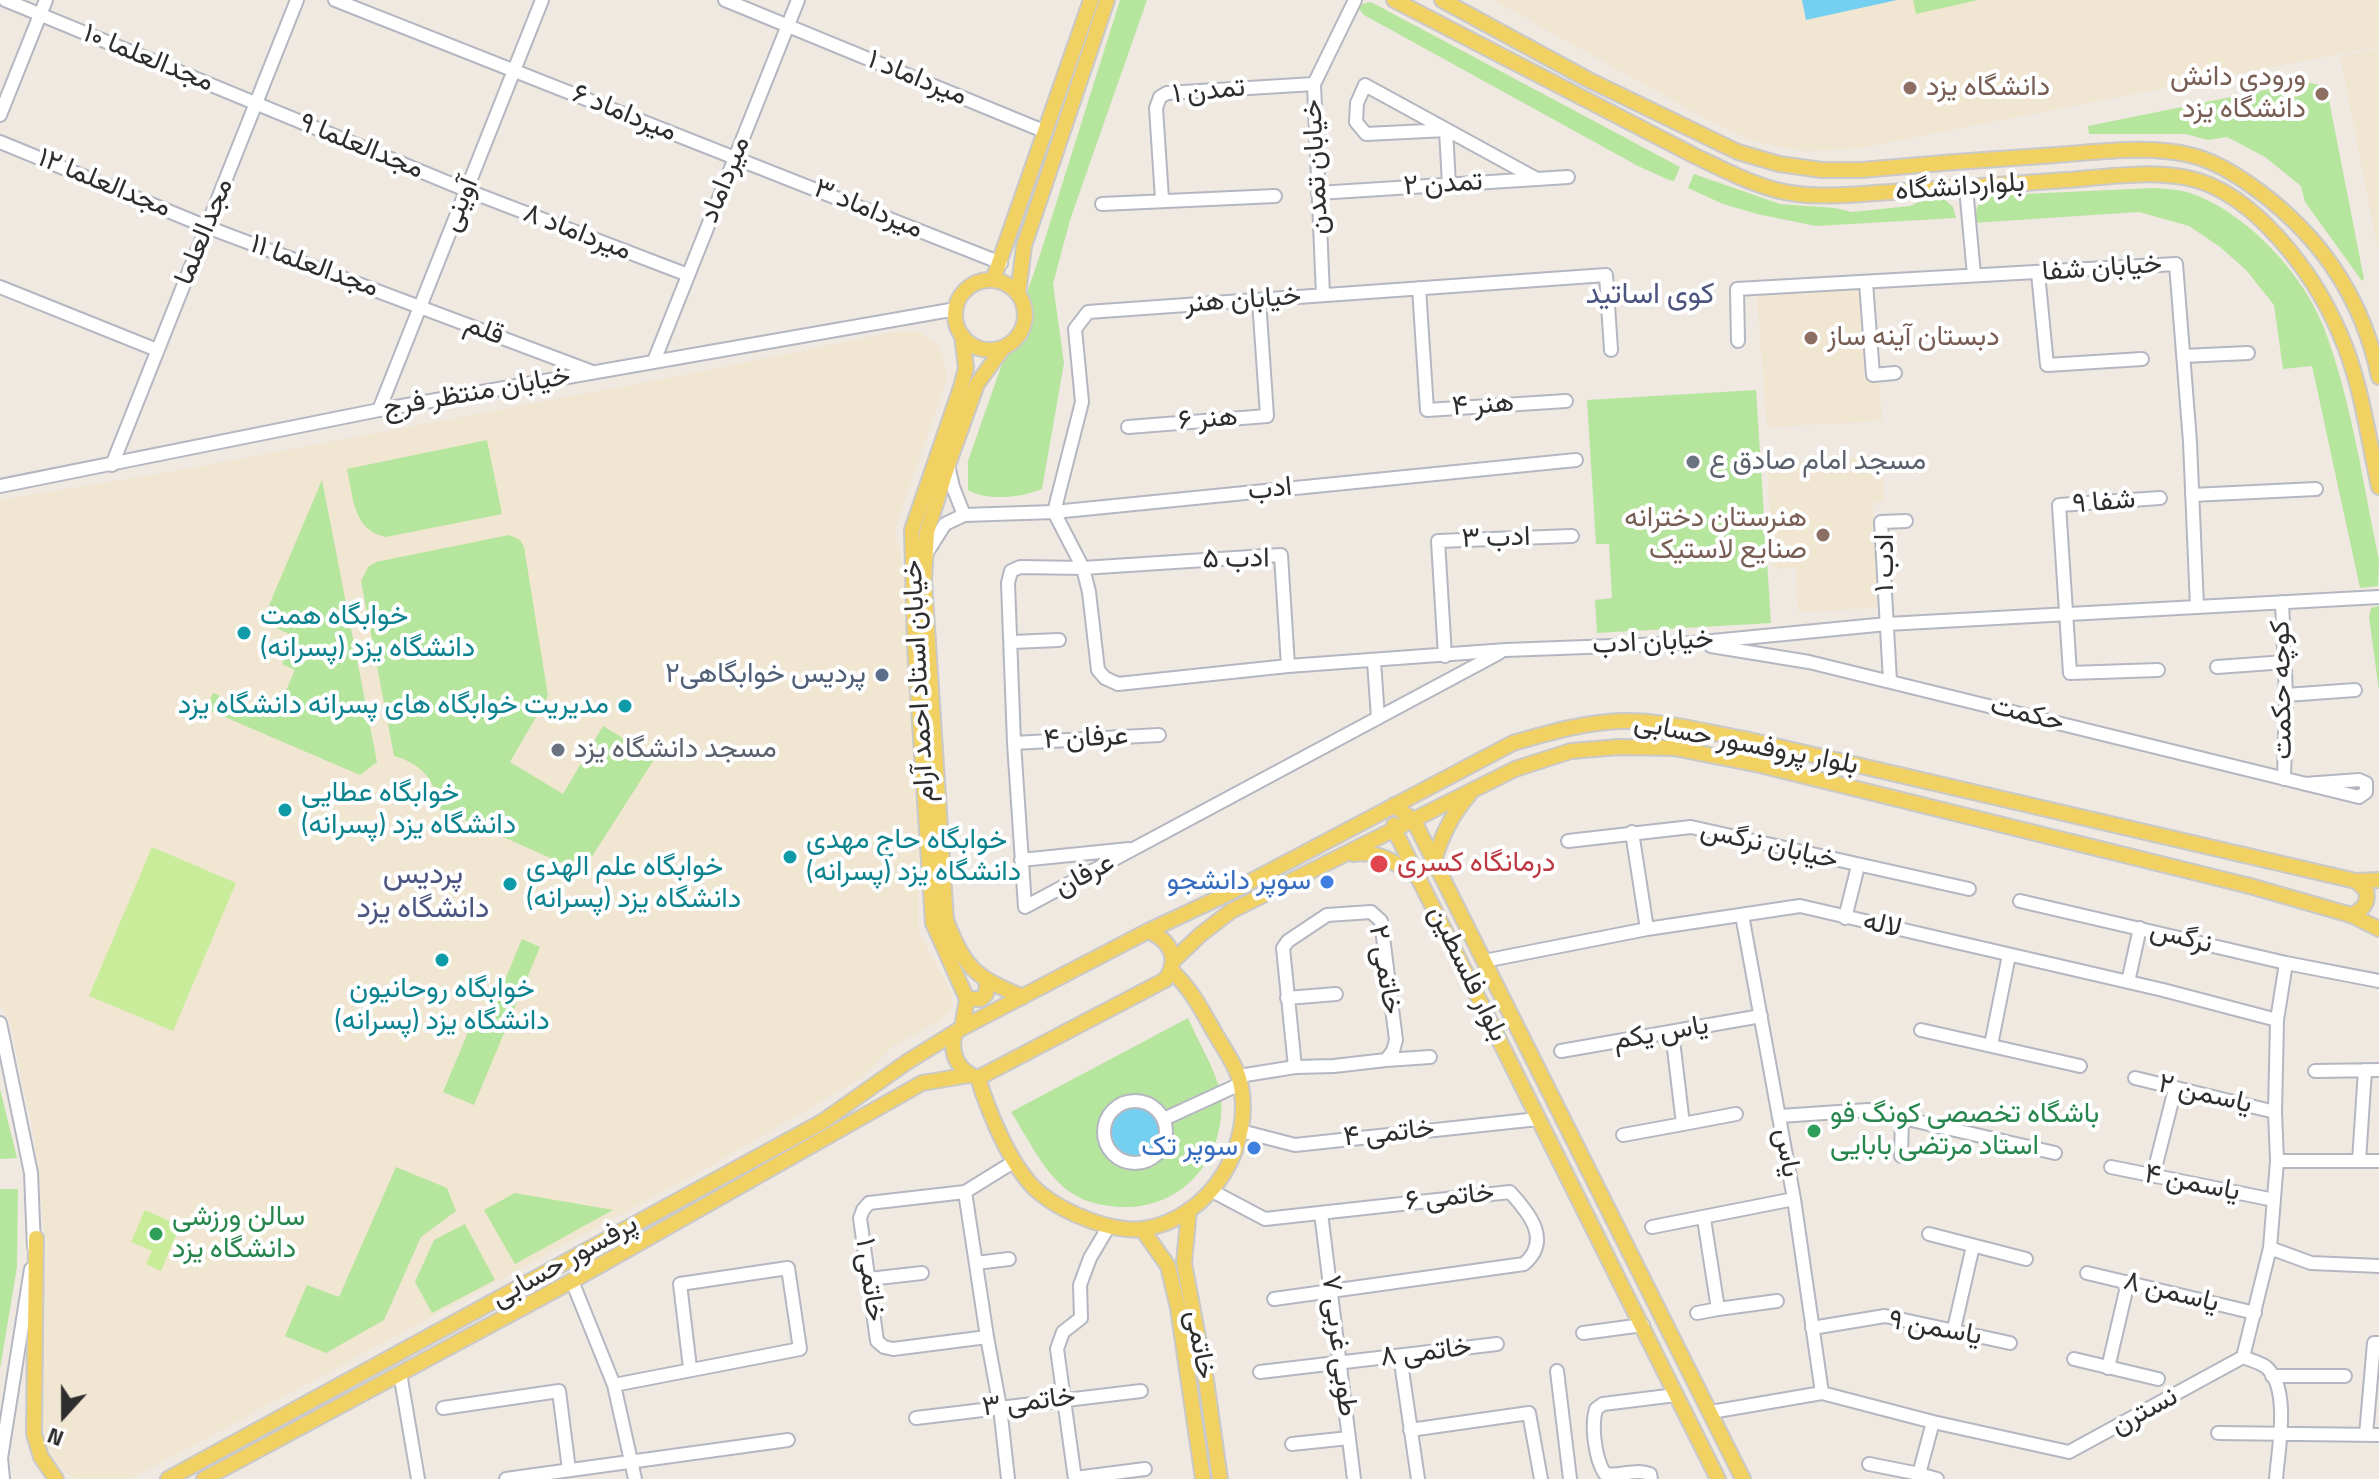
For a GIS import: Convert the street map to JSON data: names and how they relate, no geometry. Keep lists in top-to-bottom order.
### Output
{
  "streets": {
    "main road": [
      "بلواردانشگاه",
      "خیابان استاد احمد آرام",
      "بلوار پروفسور حسابی",
      "بلوار فلسطین",
      "پرفسور حسابی",
      "خاتمی"
    ],
    "street": [
      "مجدالعلما ۱۰",
      "میرداماد ۱",
      "تمدن ۱",
      "میرداماد ۶",
      "مجدالعلما ۹",
      "خیابان تمدن",
      "میرداماد",
      "مجدالعلما ۱۲",
      "تمدن ۲",
      "آوینی",
      "میرداماد ۳",
      "مجدالعلما",
      "میرداماد ۸",
      "مجدالعلما ۱۱",
      "خیابان شفا",
      "خیابان هنر",
      "قلم",
      "خیابان منتظر فرج",
      "هنر ۴",
      "هنر ۶",
      "ادب",
      "شفا ۹",
      "ادب ۳",
      "ادب ۵",
      "ادب ۱",
      "خیابان ادب",
      "کوچه حکمت",
      "حکمت",
      "عرفان ۴",
      "خیابان نرگس",
      "عرفان",
      "لاله",
      "نرگس",
      "خاتمی ۲",
      "یاس یکم",
      "یاسمن ۲",
      "خاتمی ۴",
      "یاس",
      "یاسمن ۴",
      "خاتمی ۶",
      "خاتمی ۱",
      "یاسمن ۸",
      "یاسمن ۹",
      "طوبی غربی ۷",
      "خاتمی ۸",
      "خاتمی ۳",
      "نسترن"
    ]
  },
  "crossings": [
    ["مجدالعلما ۱۰", "مجدالعلما ۹"],
    ["مجدالعلما ۱۰", "مجدالعلما"],
    ["میرداماد ۱", "میرداماد"],
    ["تمدن ۱", "خیابان تمدن"],
    ["میرداماد ۶", "میرداماد"],
    ["میرداماد ۶", "آوینی"],
    ["میرداماد ۶", "میرداماد ۳"],
    ["مجدالعلما ۹", "آوینی"],
    ["مجدالعلما ۹", "مجدالعلما"],
    ["مجدالعلما ۹", "میرداماد ۸"],
    ["خیابان تمدن", "تمدن ۲"],
    ["خیابان تمدن", "خیابان هنر"],
    ["میرداماد", "میرداماد ۳"],
    ["میرداماد", "میرداماد ۸"],
    ["میرداماد", "خیابان منتظر فرج"],
    ["مجدالعلما ۱۲", "مجدالعلما"],
    ["مجدالعلما ۱۲", "مجدالعلما ۱۱"],
    ["آوینی", "میرداماد ۸"],
    ["آوینی", "مجدالعلما ۱۱"],
    ["آوینی", "قلم"],
    ["آوینی", "خیابان منتظر فرج"],
    ["مجدالعلما", "مجدالعلما ۱۱"],
    ["مجدالعلما", "خیابان منتظر فرج"],
    ["مجدالعلما ۱۱", "قلم"],
    ["خیابان شفا", "خیابان ادب"],
    ["خیابان هنر", "هنر ۴"],
    ["خیابان هنر", "هنر ۶"],
    ["خیابان هنر", "ادب"],
    ["خیابان هنر", "خیابان ادب"],
    ["قلم", "خیابان منتظر فرج"],
    ["خیابان منتظر فرج", "خیابان استاد احمد آرام"],
    ["ادب", "خیابان ادب"],
    ["شفا ۹", "خیابان ادب"],
    ["ادب ۳", "خیابان ادب"],
    ["ادب ۵", "خیابان ادب"],
    ["ادب ۵", "عرفان"],
    ["ادب ۱", "خیابان ادب"],
    ["خیابان ادب", "کوچه حکمت"],
    ["خیابان ادب", "حکمت"],
    ["خیابان ادب", "عرفان"],
    ["کوچه حکمت", "حکمت"],
    ["عرفان ۴", "عرفان"],
    ["بلوار پروفسور حسابی", "بلوار فلسطین"],
    ["بلوار پروفسور حسابی", "پرفسور حسابی"],
    ["لاله", "بلوار فلسطین"],
    ["لاله", "یاس"],
    ["بلوار فلسطین", "خاتمی ۴"],
    ["بلوار فلسطین", "نسترن"],
    ["یاس یکم", "یاس"],
    ["یاس", "یاسمن ۹"],
    ["یاس", "نسترن"],
    ["خاتمی ۶", "طوبی غربی ۷"],
    ["طوبی غربی ۷", "خاتمی ۸"]
  ],
  "districts": ["کوی اساتید", "پردیس دانشگاه یزد"],
  "places": [
    "دانشگاه یزد",
    "ورودی دانش دانشگاه یزد",
    "دبستان آینه ساز",
    "مسجد امام صادق ع",
    "هنرستان دخترانه صنایع لاستیک",
    "خوابگاه همت (پسرانه) دانشگاه یزد",
    "پردیس خوابگاهی٢",
    "مدیریت خوابگاه های پسرانه دانشگاه یزد",
    "مسجد دانشگاه یزد",
    "خوابگاه عطایی (پسرانه) دانشگاه یزد",
    "خوابگاه حاج مهدی (پسرانه) دانشگاه یزد",
    "درمانگاه کسری",
    "سوپر دانشجو",
    "خوابگاه علم الهدی (پسرانه) دانشگاه یزد",
    "خوابگاه روحانیون (پسرانه) دانشگاه یزد",
    "باشگاه تخصصی کونگ فو استاد مرتضی بابایی",
    "سوپر تک",
    "سالن ورزشی دانشگاه یزد"
  ],
  "north": "bottom"
}
